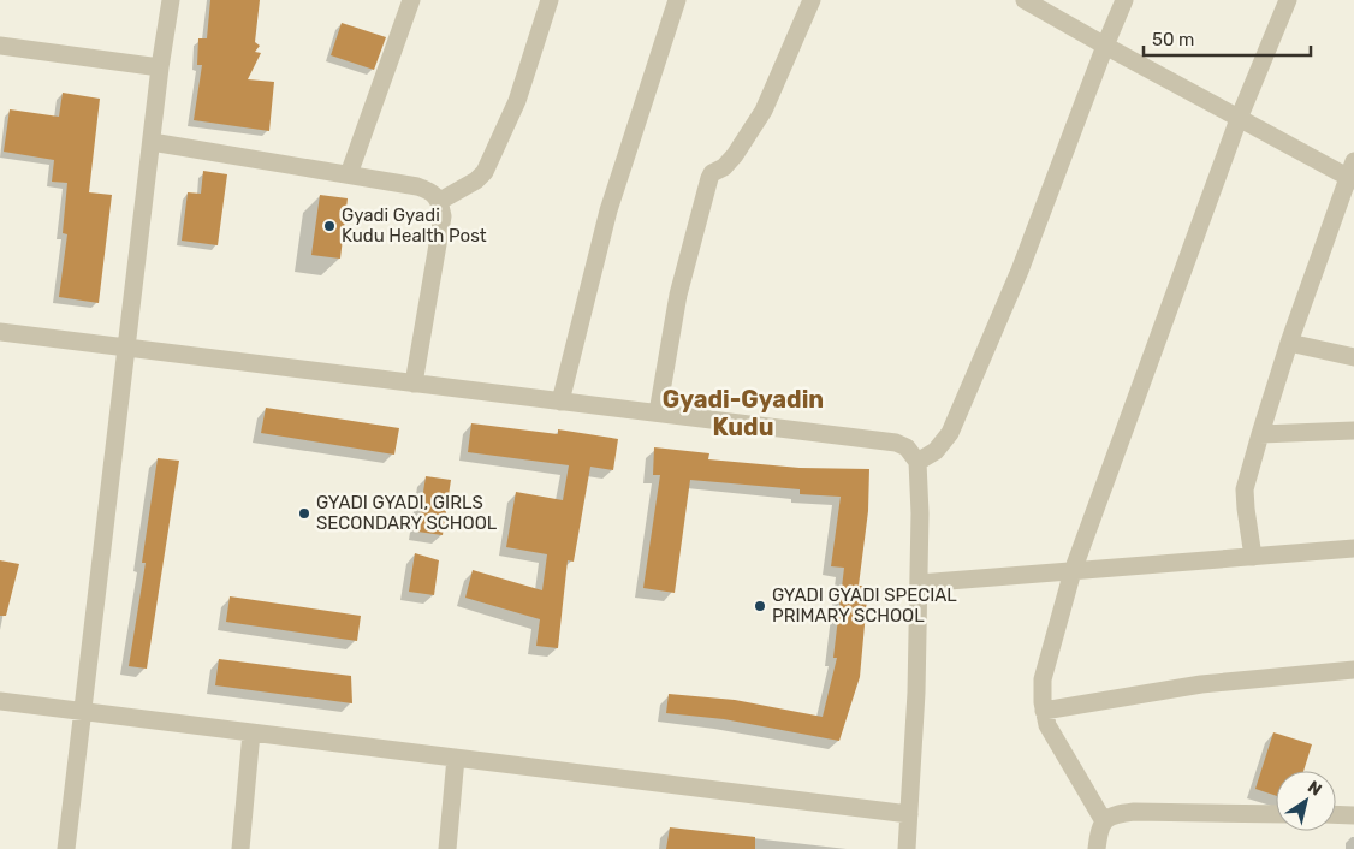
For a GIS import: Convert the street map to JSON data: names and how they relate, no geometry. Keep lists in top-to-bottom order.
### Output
{
  "districts": ["Gyadi-Gyadin Kudu"],
  "places": ["Gyadi Gyadi Kudu Health Post", "GYADI GYADI, GIRLS SECONDARY SCHOOL", "GYADI GYADI SPECIAL PRIMARY SCHOOL"],
  "scale_bar": "50 m",
  "north": "top right"
}
